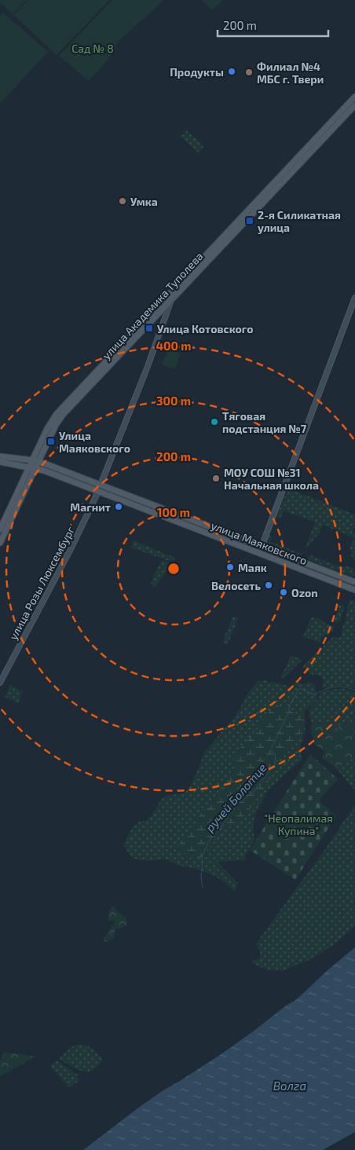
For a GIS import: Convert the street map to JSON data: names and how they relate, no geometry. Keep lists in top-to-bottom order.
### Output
{
  "streets": {
    "main road": ["улица Академика Туполева", "улица Маяковского"],
    "street": ["улица Розы Люксембург"]
  },
  "crossings": [
    ["улица Академика Туполева", "улица Маяковского"],
    ["улица Маяковского", "улица Розы Люксембург"]
  ],
  "water": ["ручей Болотце", "Волга"],
  "parks": ["Сад № 8", "\"Неопалимая Купина\""],
  "places": {
    "other": [
      "Продукты",
      "Филиал №4 МБС г. Твери",
      "Умка",
      "Тяговая подстанция №7",
      "МОУ СОШ №31 Начальная школа",
      "Магнит",
      "Маяк",
      "Велосеть",
      "Ozon"
    ],
    "transit": ["2-я Силикатная улица", "Улица Котовского", "Улица Маяковского"]
  },
  "scale_bar": "200 m",
  "rings": [
    "400 m",
    "300 m",
    "200 m",
    "100 m"
  ]
}
